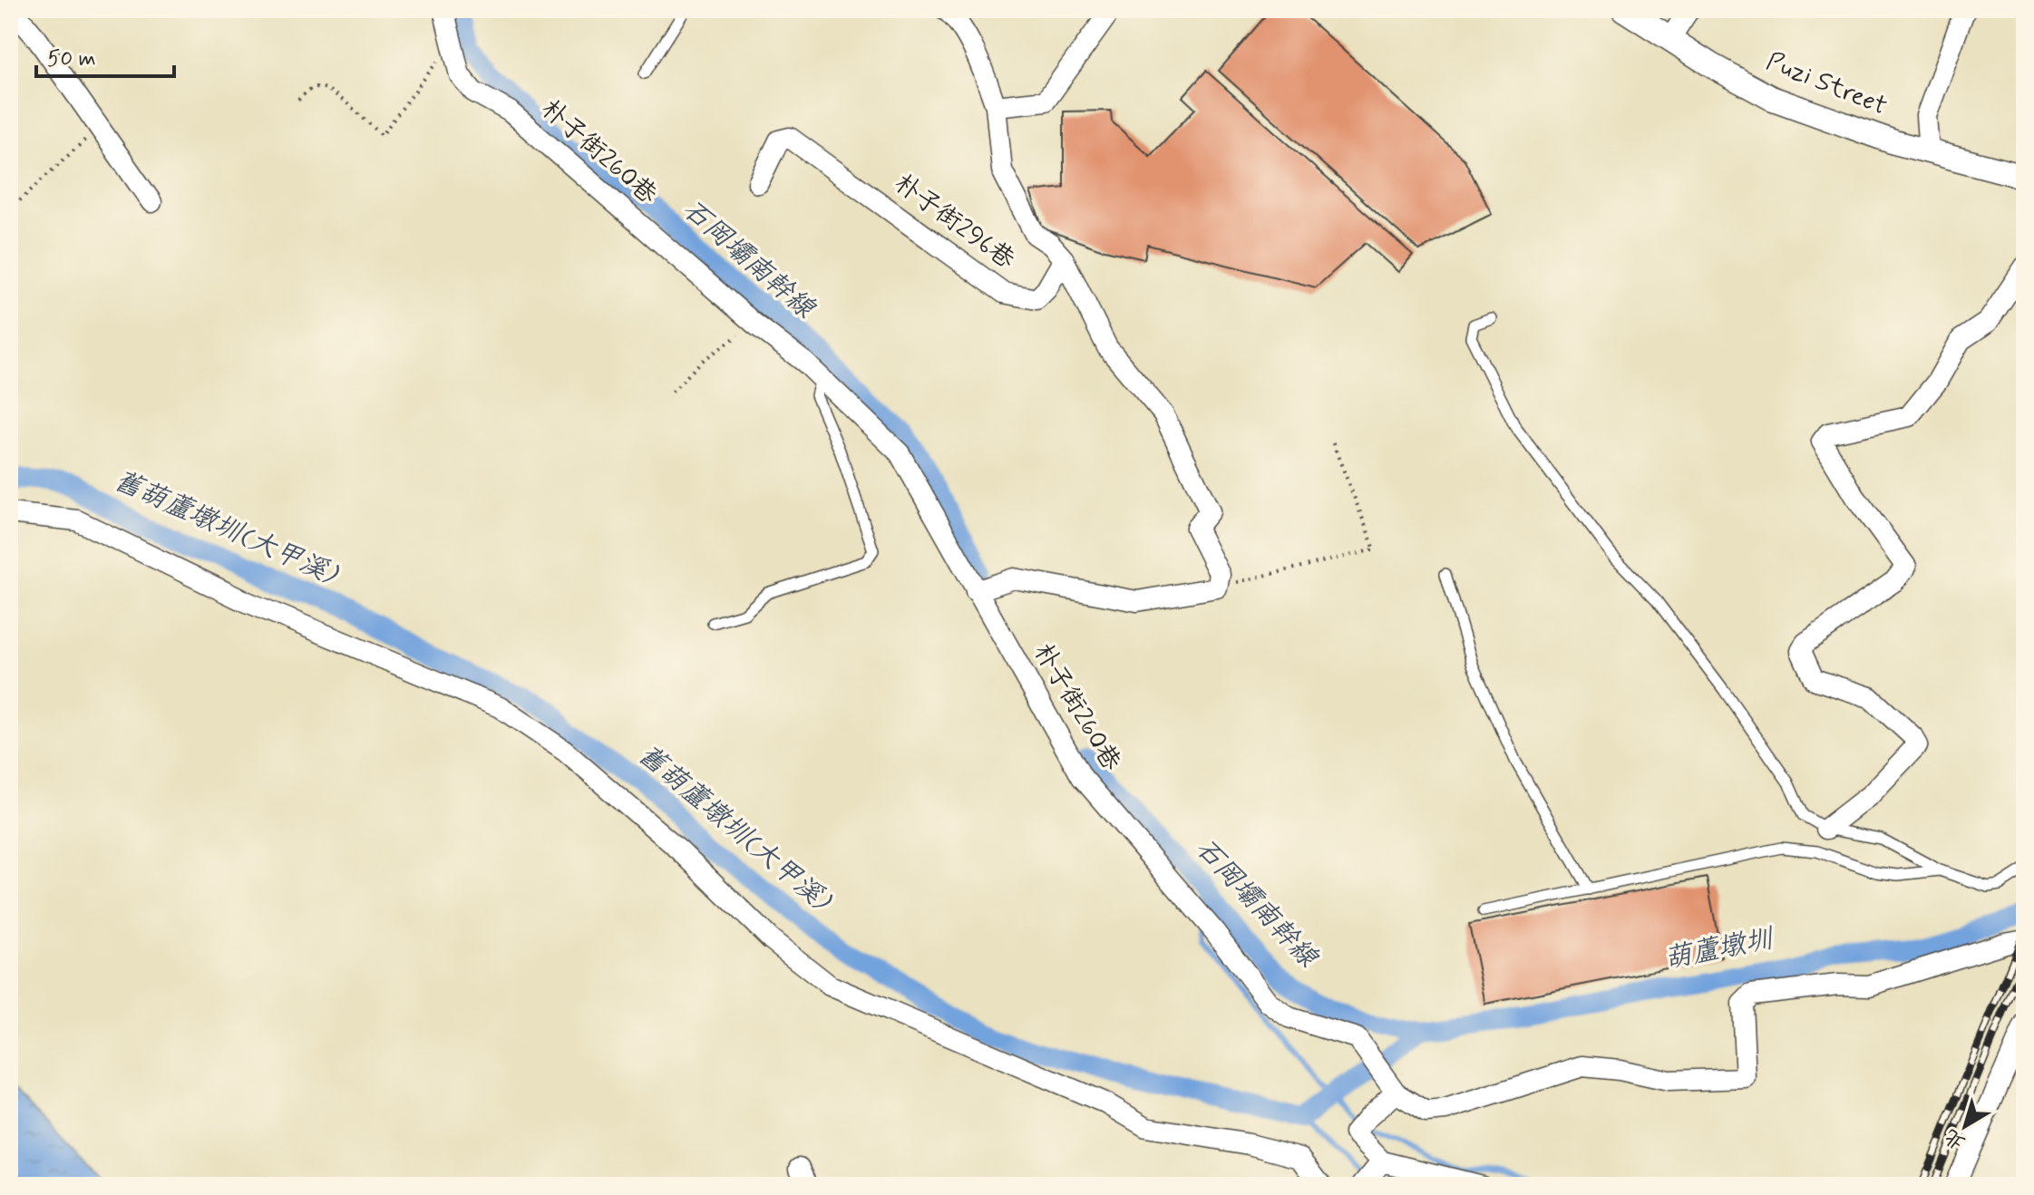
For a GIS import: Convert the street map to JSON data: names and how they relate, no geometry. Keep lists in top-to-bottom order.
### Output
{
  "streets": {
    "street": ["Puzi Street", "朴子街260巷", "朴子街296巷"]
  },
  "water": ["石岡壩南幹線", "舊葫蘆墩圳(大甲溪)", "葫蘆墩圳"],
  "scale_bar": "50 m",
  "north": "bottom left"
}
